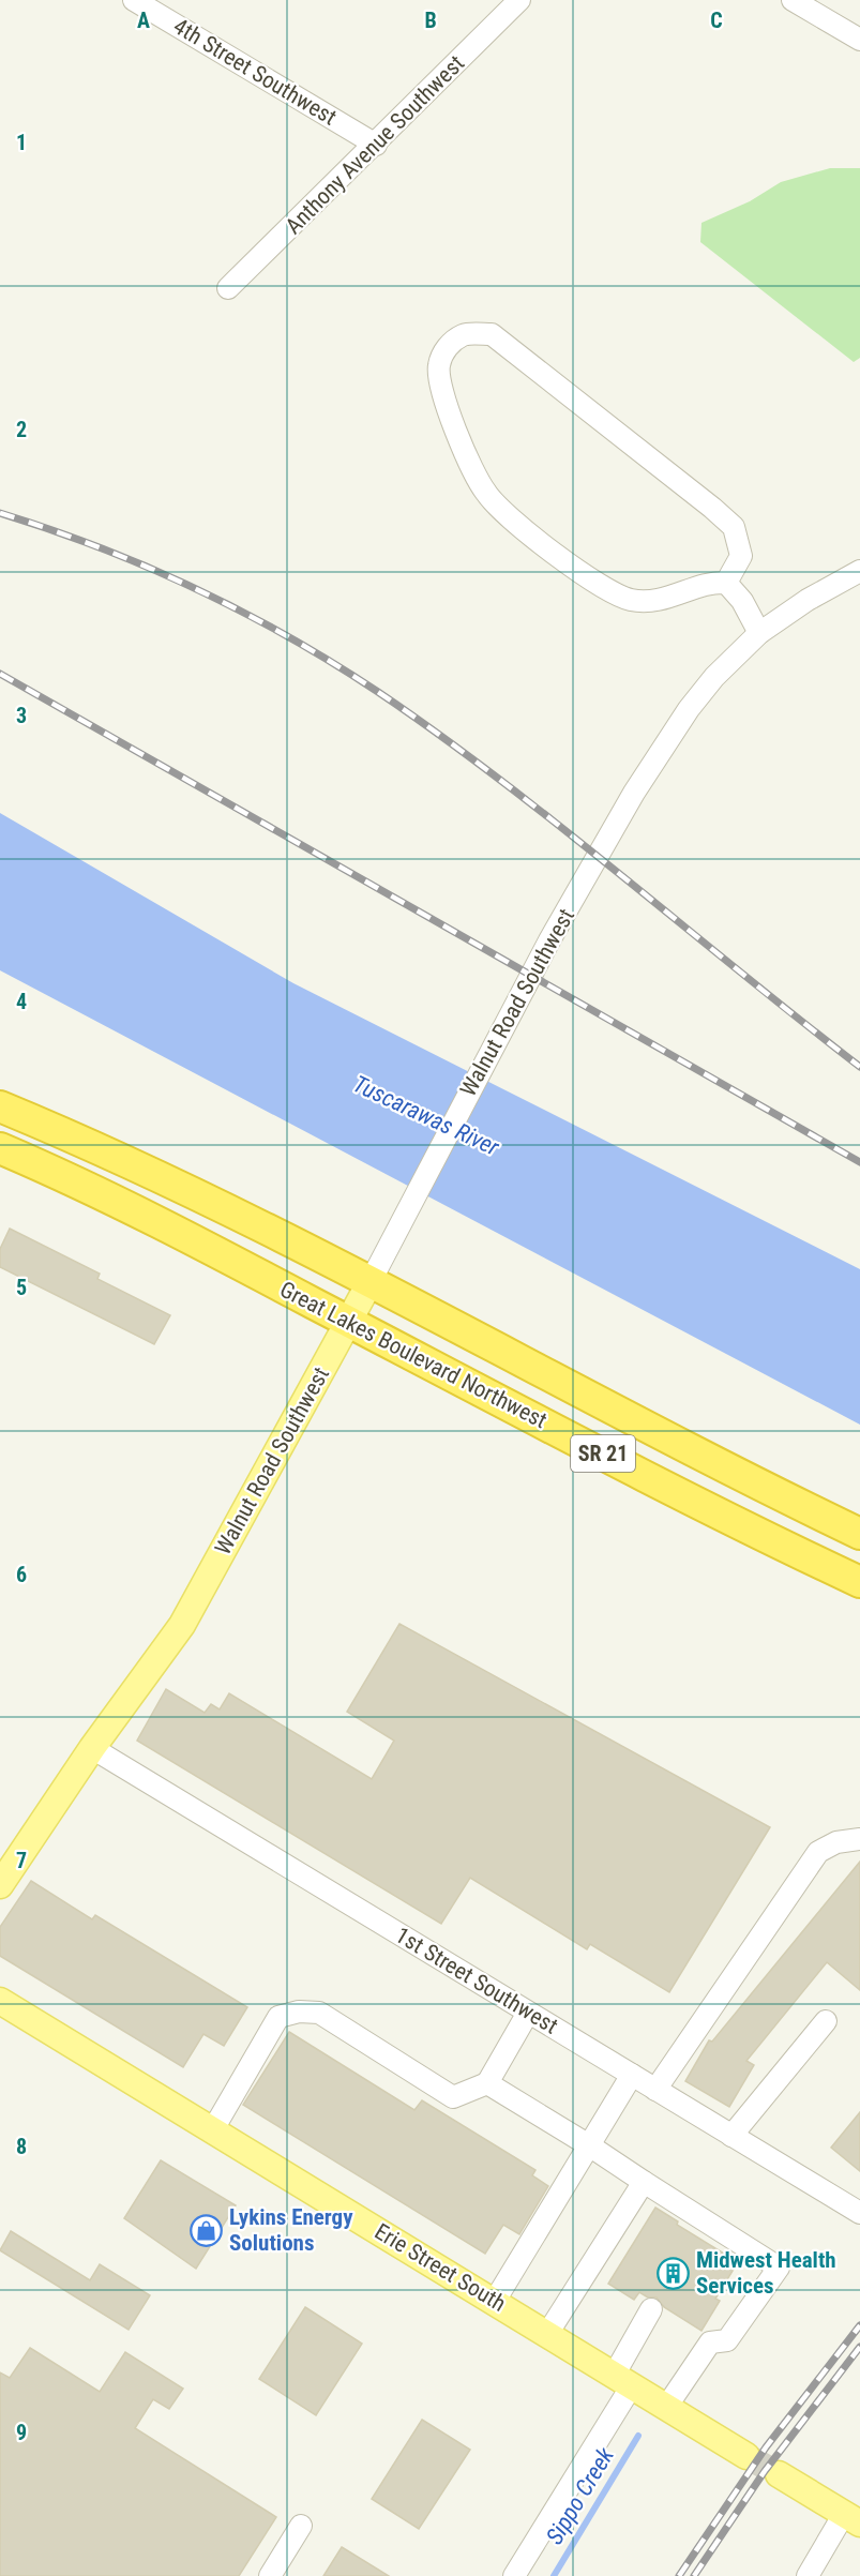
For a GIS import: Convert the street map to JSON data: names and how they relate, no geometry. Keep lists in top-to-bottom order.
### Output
{
  "streets": {
    "highway": ["Great Lakes Boulevard Northwest", "SR 21"],
    "main road": ["Walnut Road Southwest", "Erie Street South"],
    "street": ["4th Street Southwest", "Anthony Avenue Southwest", "1st Street Southwest"]
  },
  "crossings": [
    ["4th Street Southwest", "Anthony Avenue Southwest"],
    ["Walnut Road Southwest", "Great Lakes Boulevard Northwest"],
    ["Walnut Road Southwest", "1st Street Southwest"]
  ],
  "water": ["Tuscarawas River", "Sippo Creek"],
  "places": {
    "shop": ["Lykins Energy Solutions"],
    "building": ["Midwest Health Services"]
  },
  "grid": {
    "columns": ["A", "B", "C"],
    "rows": [
      "1",
      "2",
      "3",
      "4",
      "5",
      "6",
      "7",
      "8",
      "9"
    ]
  }
}
